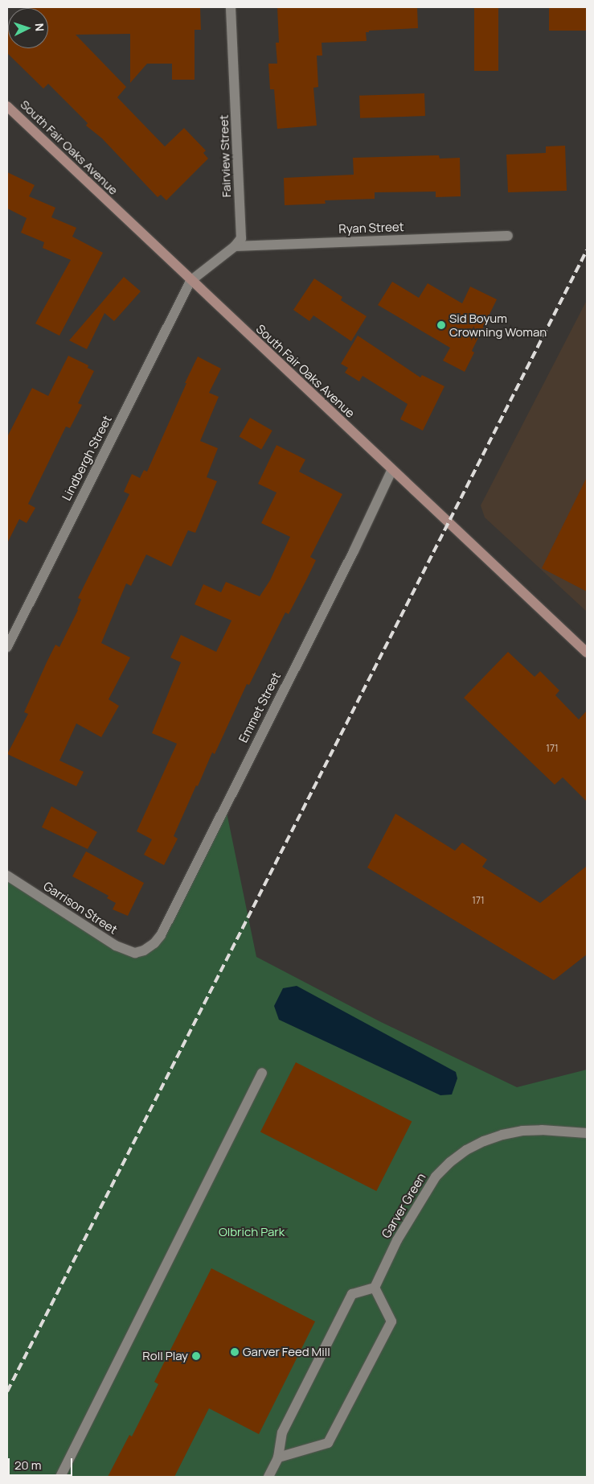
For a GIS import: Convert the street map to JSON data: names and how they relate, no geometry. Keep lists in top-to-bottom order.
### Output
{
  "streets": {
    "street": [
      "South Fair Oaks Avenue",
      "Fairview Street",
      "Ryan Street",
      "Lindbergh Street",
      "Emmet Street",
      "Garrison Street",
      "Garver Green"
    ]
  },
  "crossings": [
    ["South Fair Oaks Avenue", "Lindbergh Street"],
    ["South Fair Oaks Avenue", "Emmet Street"],
    ["Fairview Street", "Ryan Street"],
    ["Emmet Street", "Garrison Street"]
  ],
  "parks": ["Olbrich Park"],
  "places": ["Sid Boyum Crowning Woman", "Garver Feed Mill", "Roll Play"],
  "house_numbers": ["171", "171"],
  "scale_bar": "20 m",
  "north": "right"
}
